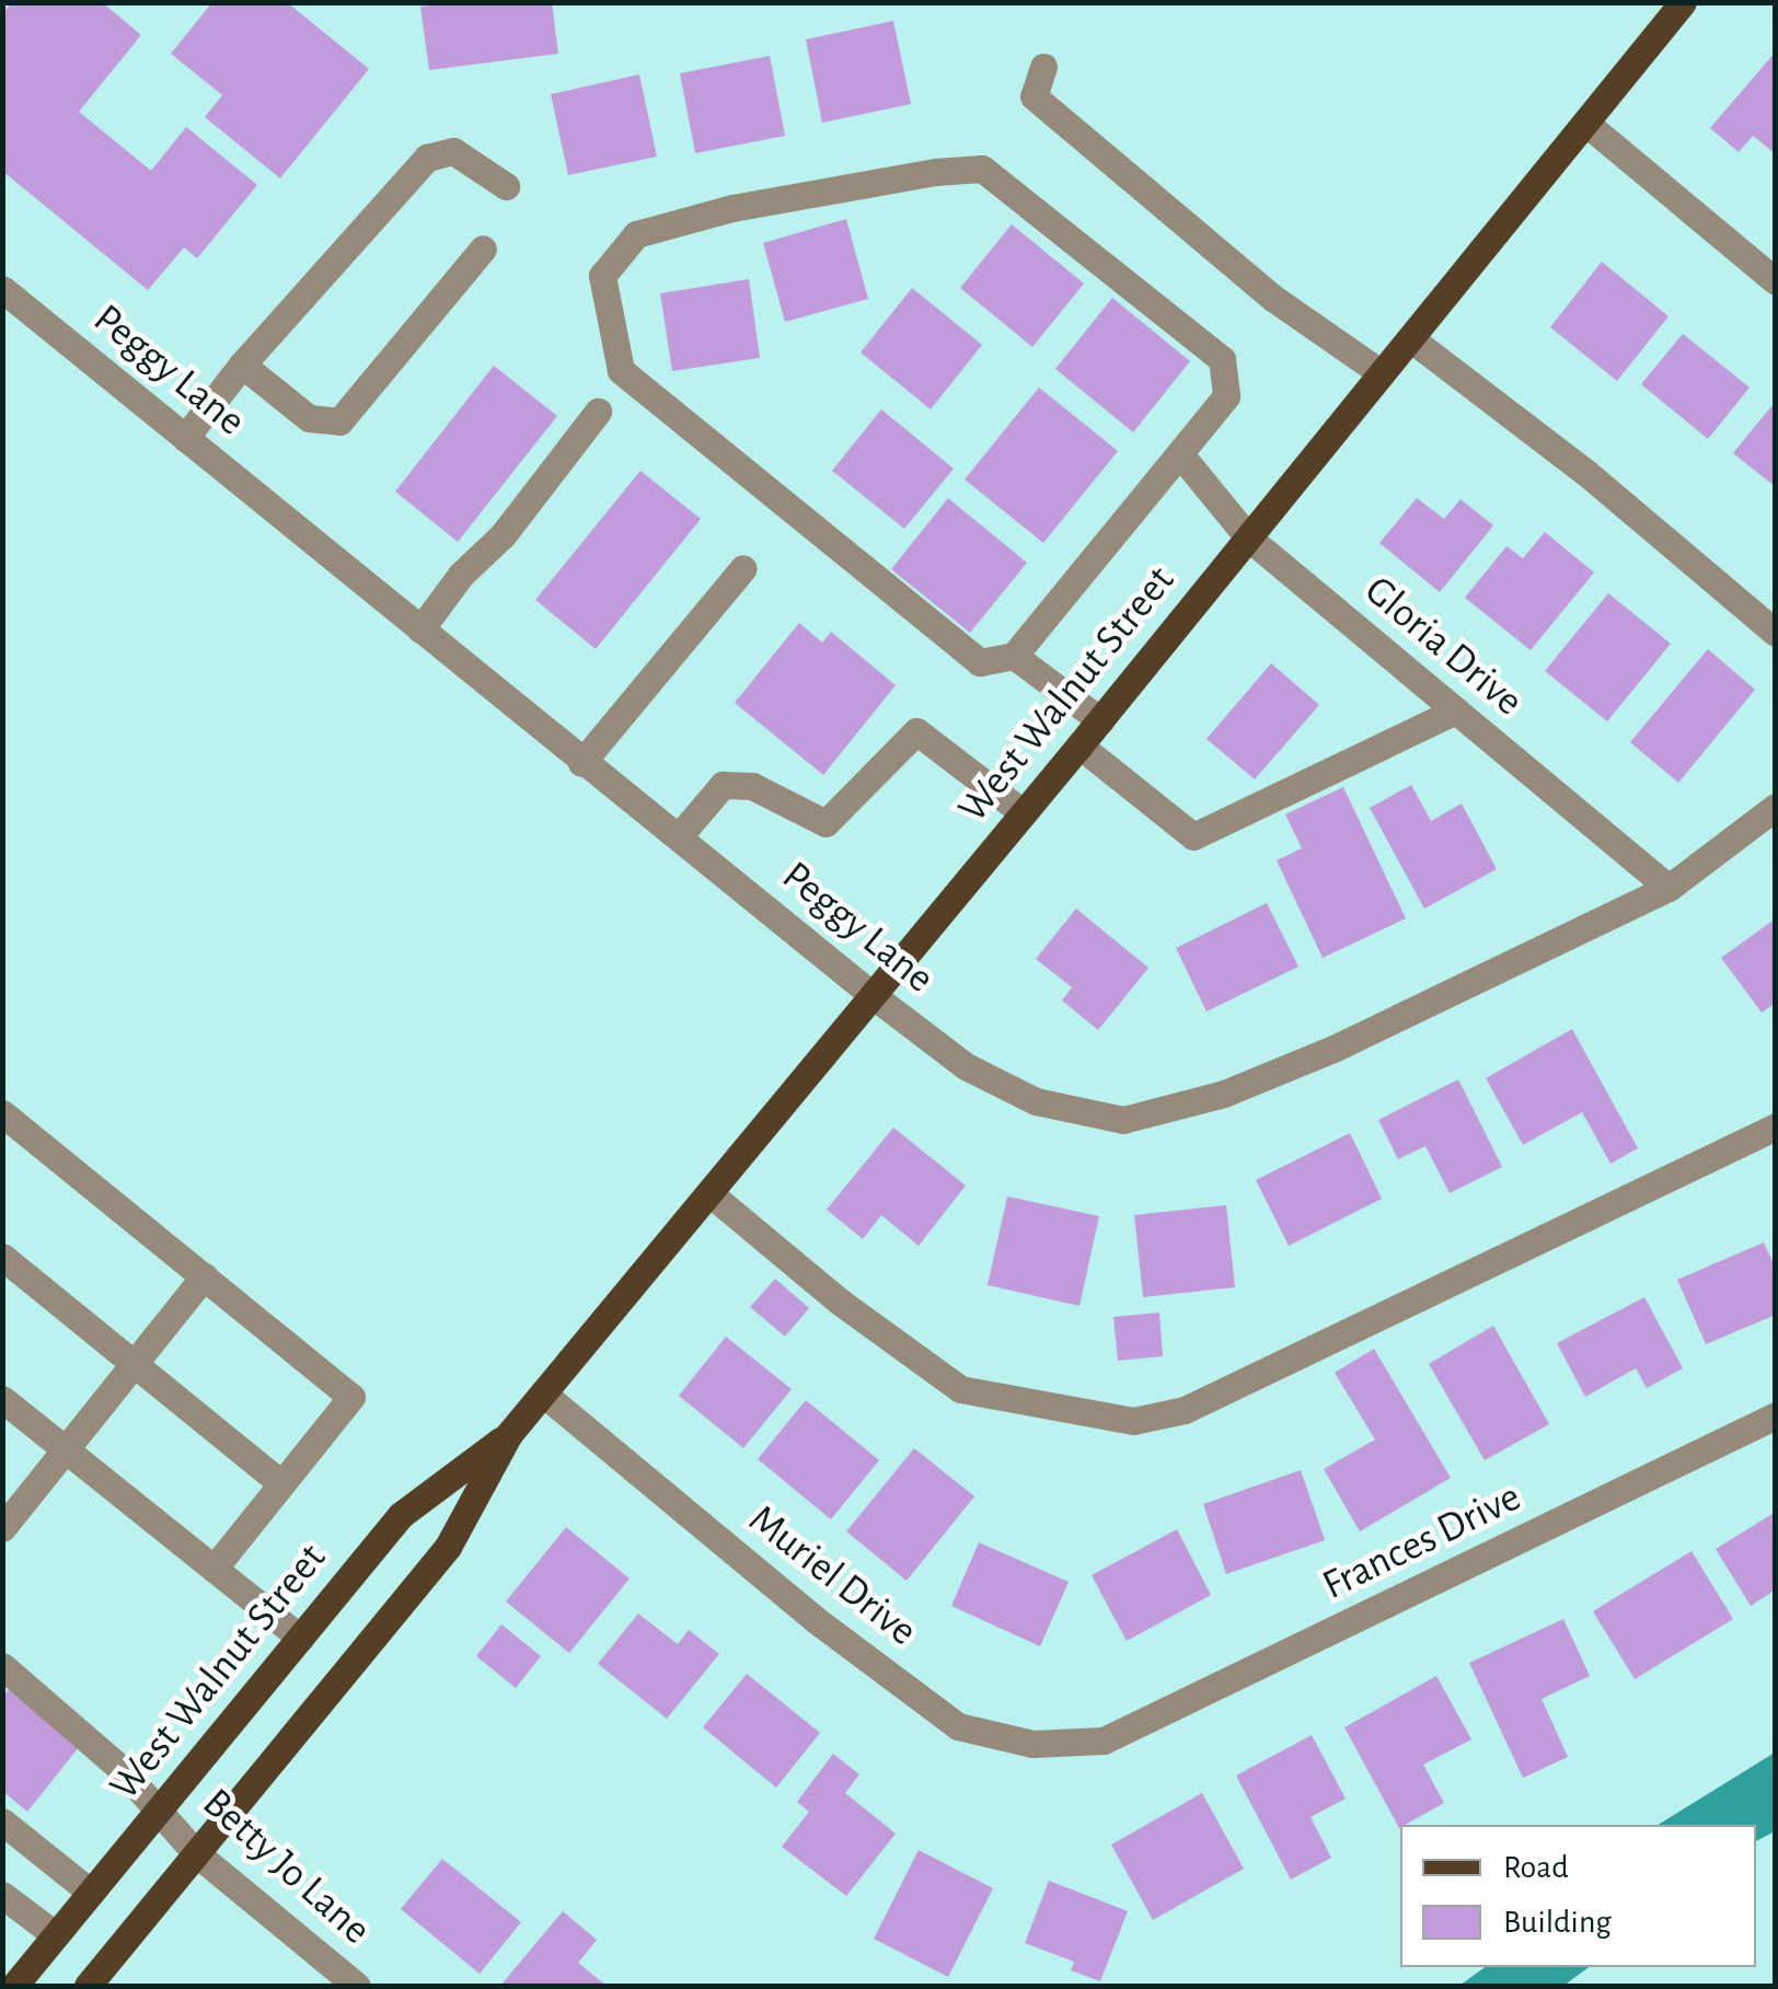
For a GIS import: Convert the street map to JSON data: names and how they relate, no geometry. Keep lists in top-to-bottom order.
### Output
{
  "streets": {
    "main road": ["West Walnut Street"],
    "street": [
      "Peggy Lane",
      "Gloria Drive",
      "Frances Drive",
      "Muriel Drive",
      "Betty Jo Lane"
    ]
  },
  "crossings": [
    ["Peggy Lane", "Gloria Drive"],
    ["Peggy Lane", "West Walnut Street"],
    ["Gloria Drive", "West Walnut Street"],
    ["West Walnut Street", "Muriel Drive"],
    ["West Walnut Street", "Betty Jo Lane"],
    ["Frances Drive", "Muriel Drive"]
  ],
  "legend": ["Road", "Building"]
}
